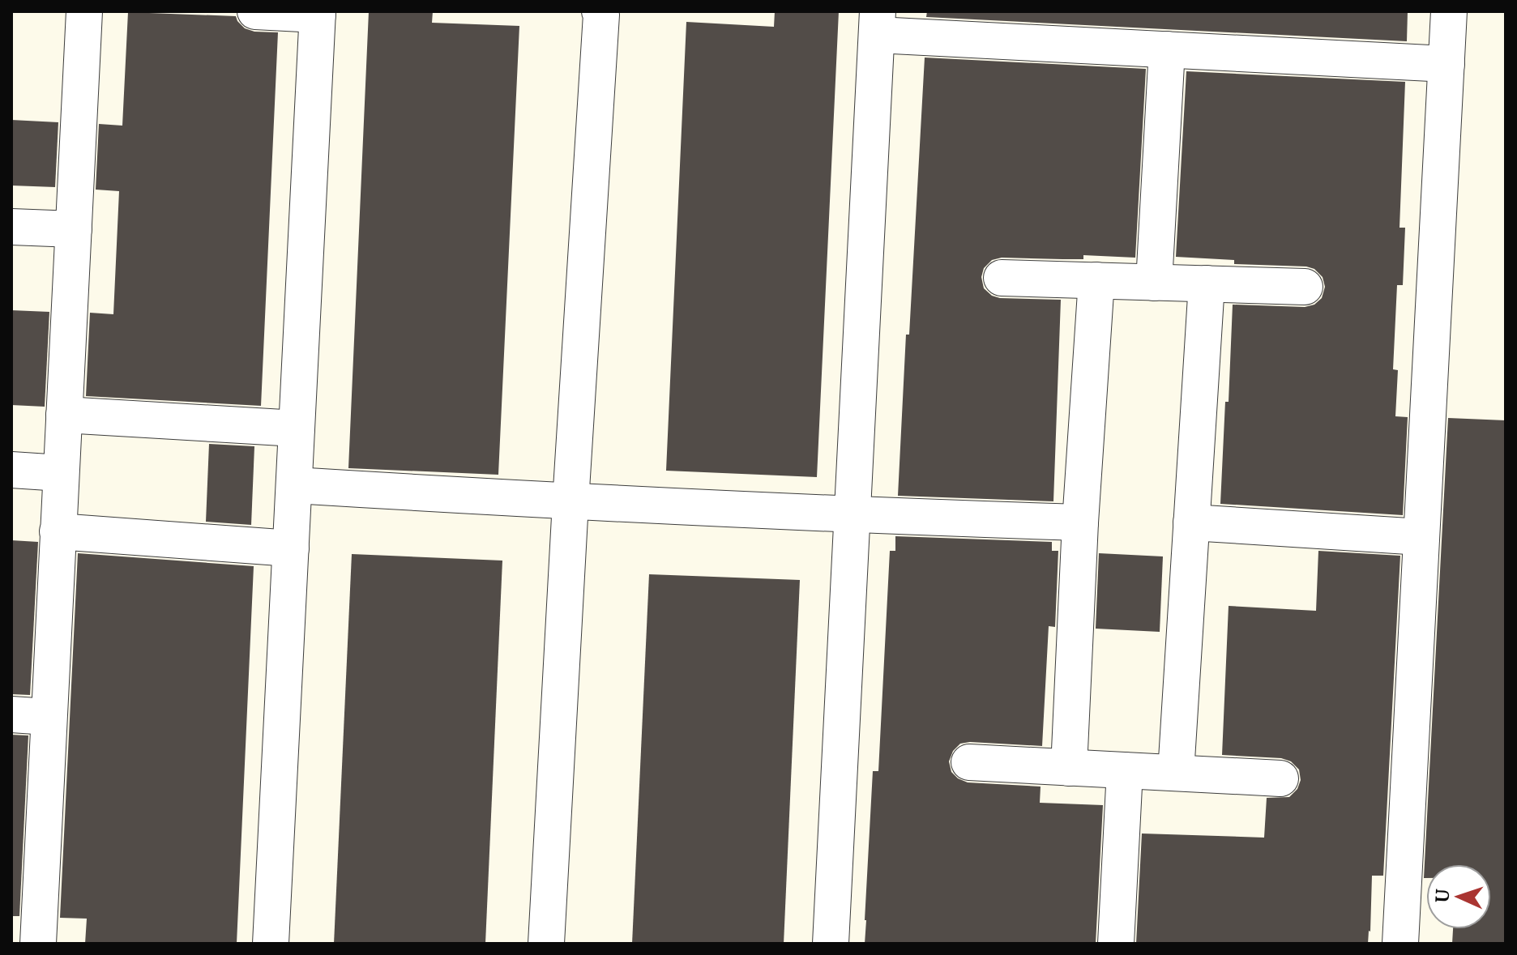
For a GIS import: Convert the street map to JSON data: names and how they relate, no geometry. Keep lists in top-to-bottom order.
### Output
{
  "north": "left"
}
